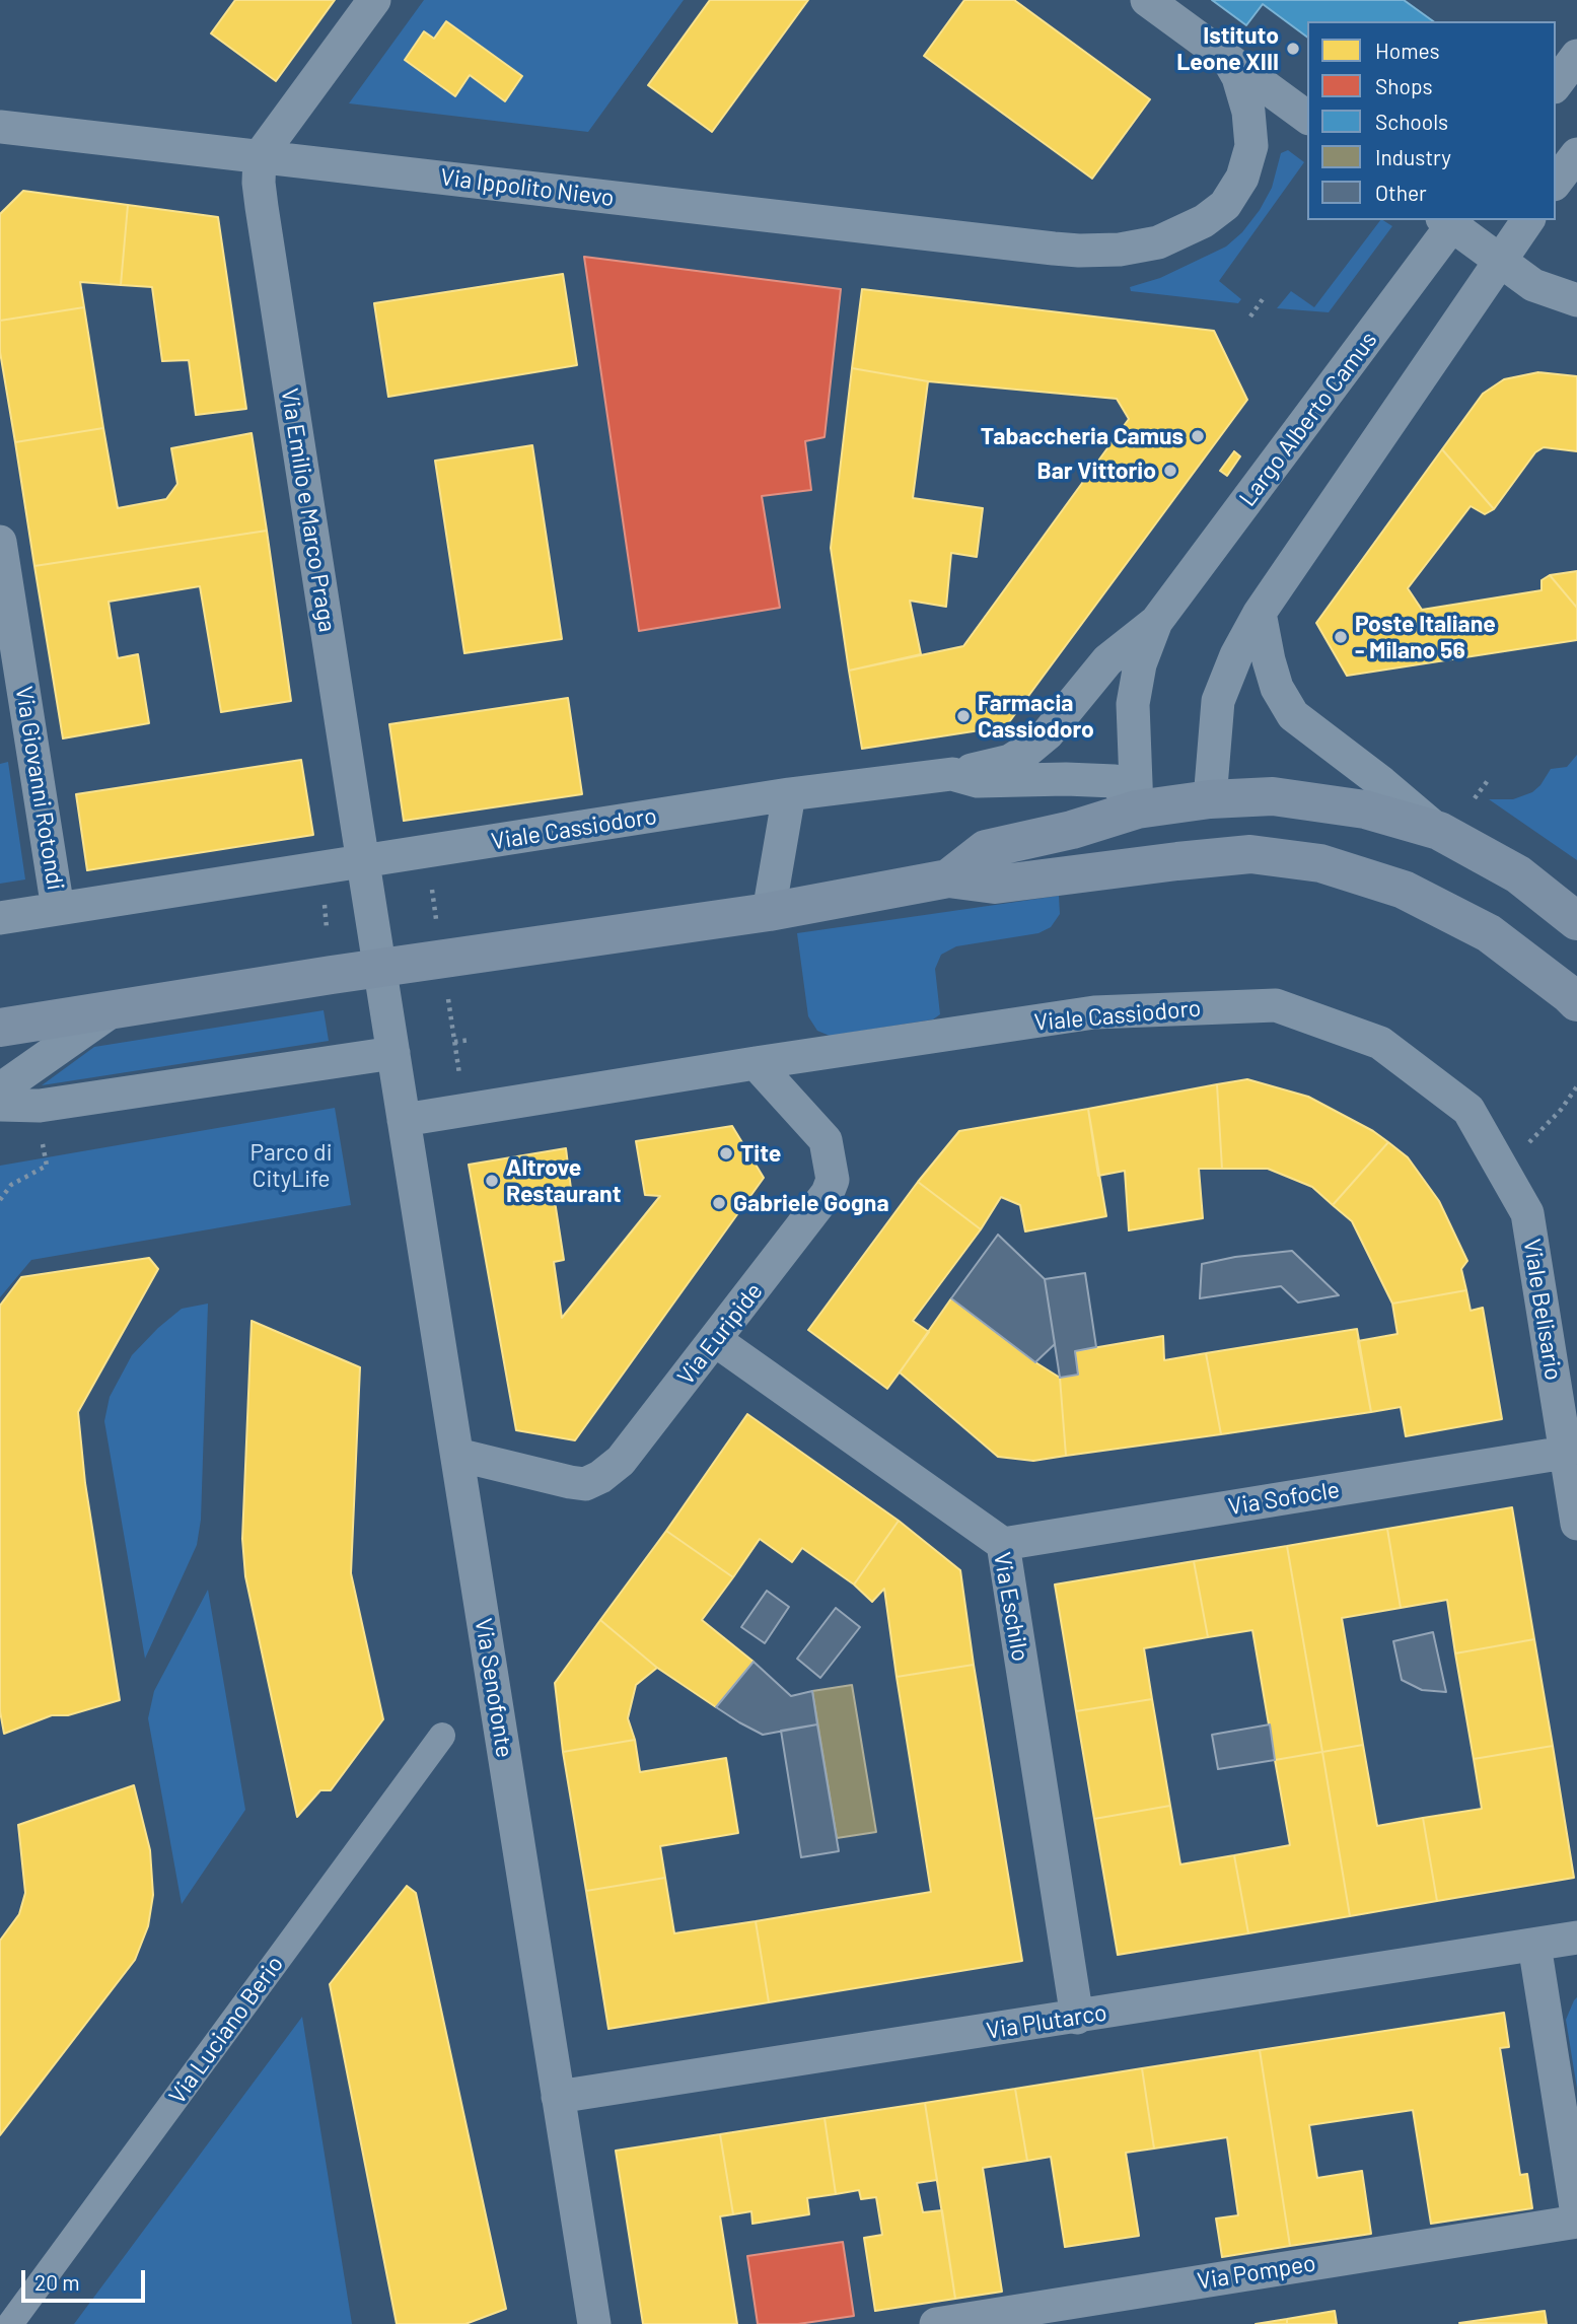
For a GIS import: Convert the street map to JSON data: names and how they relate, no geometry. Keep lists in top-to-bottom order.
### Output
{
  "streets": {
    "street": [
      "Via Ippolito Nievo",
      "Largo Alberto Camus",
      "Via Emilio e Marco Praga",
      "Via Giovanni Rotondi",
      "Viale Cassiodoro",
      "Viale Belisario",
      "Via Euripide",
      "Via Sofocle",
      "Via Eschilo",
      "Via Senofonte",
      "Via Plutarco",
      "Via Luciano Berio",
      "Via Pompeo"
    ]
  },
  "crossings": [
    ["Via Ippolito Nievo", "Via Emilio e Marco Praga"],
    ["Largo Alberto Camus", "Viale Cassiodoro"],
    ["Via Emilio e Marco Praga", "Viale Cassiodoro"],
    ["Via Emilio e Marco Praga", "Via Senofonte"],
    ["Via Giovanni Rotondi", "Viale Cassiodoro"],
    ["Viale Cassiodoro", "Viale Belisario"],
    ["Viale Cassiodoro", "Via Euripide"],
    ["Viale Cassiodoro", "Via Senofonte"],
    ["Viale Belisario", "Via Sofocle"],
    ["Via Euripide", "Via Eschilo"],
    ["Via Euripide", "Via Senofonte"],
    ["Via Sofocle", "Via Eschilo"],
    ["Via Eschilo", "Via Plutarco"],
    ["Via Senofonte", "Via Plutarco"]
  ],
  "parks": ["Parco di CityLife"],
  "places": [
    "Istituto Leone XIII",
    "Tabaccheria Camus",
    "Bar Vittorio",
    "Poste Italiane - Milano 56",
    "Farmacia Cassiodoro",
    "Tite",
    "Altrove Restaurant",
    "Gabriele Gogna"
  ],
  "legend": [
    "Homes",
    "Shops",
    "Schools",
    "Industry",
    "Other"
  ],
  "scale_bar": "20 m"
}
